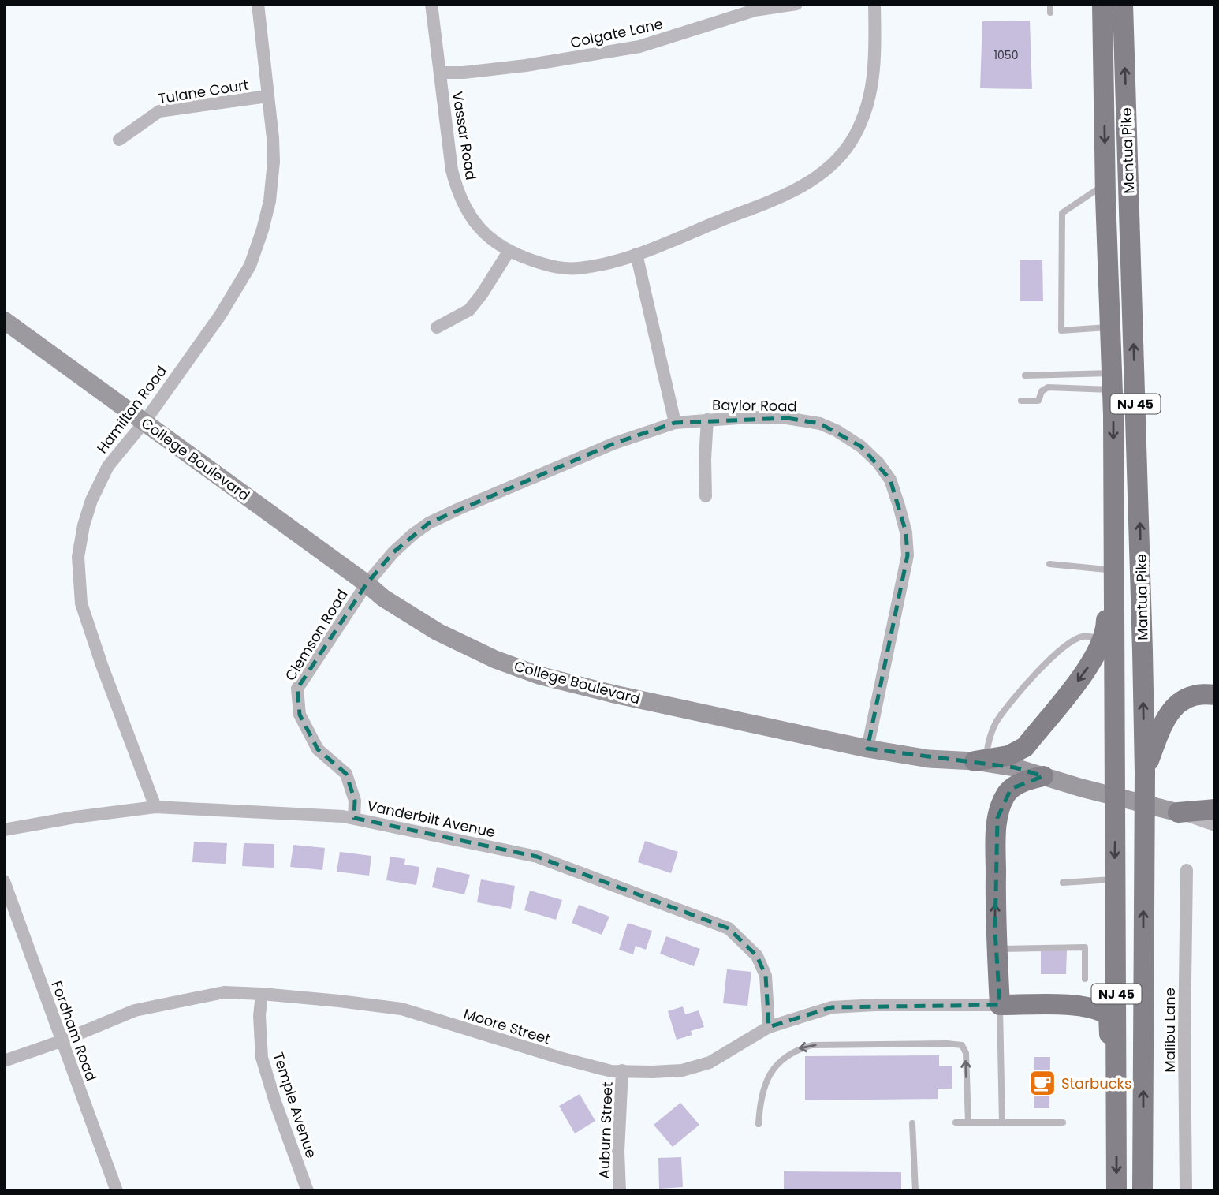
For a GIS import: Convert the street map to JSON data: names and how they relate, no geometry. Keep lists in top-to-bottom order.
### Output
{
  "streets": {
    "main road": ["Mantua Pike", "NJ 45"],
    "street": [
      "Colgate Lane",
      "Tulane Court",
      "Vassar Road",
      "Baylor Road",
      "Hamilton Road",
      "College Boulevard",
      "Clemson Road",
      "Vanderbilt Avenue",
      "Moore Street",
      "Malibu Lane",
      "Fordham Road",
      "Temple Avenue",
      "Auburn Street"
    ]
  },
  "crossings": [
    ["Colgate Lane", "Vassar Road"],
    ["Tulane Court", "Hamilton Road"],
    ["Baylor Road", "College Boulevard"],
    ["Baylor Road", "Clemson Road"],
    ["Hamilton Road", "College Boulevard"],
    ["Hamilton Road", "Vanderbilt Avenue"],
    ["College Boulevard", "Clemson Road"],
    ["Clemson Road", "Vanderbilt Avenue"],
    ["Vanderbilt Avenue", "Moore Street"],
    ["Moore Street", "Fordham Road"],
    ["Moore Street", "Temple Avenue"],
    ["Moore Street", "Auburn Street"]
  ],
  "places": {
    "cafe": ["Starbucks"]
  },
  "house_numbers": ["1050"]
}
